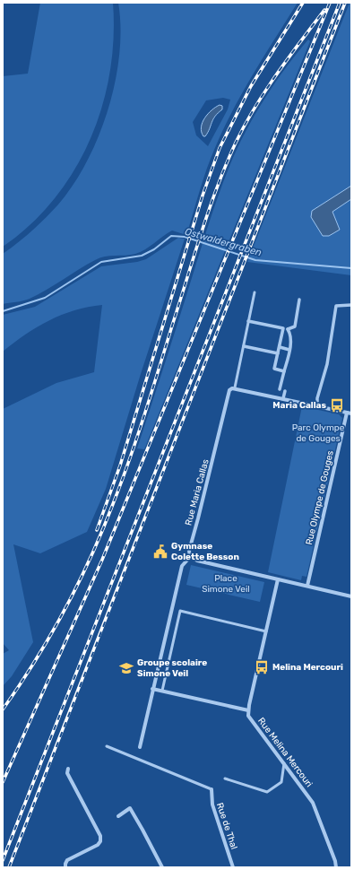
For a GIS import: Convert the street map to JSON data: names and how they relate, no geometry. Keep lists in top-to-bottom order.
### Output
{
  "streets": {
    "street": [
      "Rue Maria Callas",
      "Rue Olympe de Gouges",
      "Rue Melina Mercouri",
      "Rue de Thal"
    ]
  },
  "water": ["Ostwaldergraben"],
  "parks": ["Parc Olympe de Gouges", "Place Simone Veil"],
  "places": {
    "bus stop": ["Maria Callas", "Melina Mercouri"],
    "public building": ["Gymnase Colette Besson"],
    "school or university": ["Groupe scolaire Simone Veil"]
  }
}
